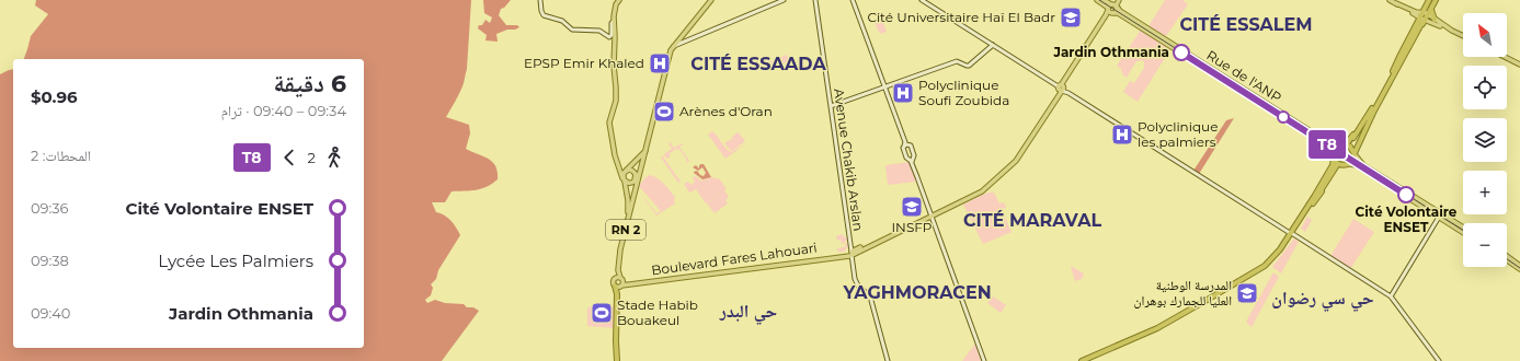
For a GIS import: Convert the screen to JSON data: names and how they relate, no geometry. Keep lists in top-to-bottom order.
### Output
{
  "streets": {
    "main road": [
      "Rue de l'ANP",
      "Avenue Chakib Arslan",
      "RN 2",
      "Boulevard Fares Lahouari"
    ]
  },
  "crossings": [
    ["Rue de l'ANP", "Boulevard Fares Lahouari"],
    ["Avenue Chakib Arslan", "Boulevard Fares Lahouari"]
  ],
  "districts": [
    "CITÉ ESSALEM",
    "CITÉ ESSAADA",
    "CITÉ MARAVAL",
    "YAGHMORACEN",
    "حي سي رضوان",
    "حي البدر"
  ],
  "places": {
    "school or university": ["Cité Universitaire Haï El Badr", "INSFP", "المدرسة الوطنية العليا للجمارك بوهران"],
    "other": ["Jardin Othmania", "Cité Volontaire ENSET"],
    "hospital": ["EPSP Emir Khaled", "Polyclinique Soufi Zoubida", "Polyclinique les palmiers"],
    "sports": ["Arènes d'Oran", "Stade Habib Bouakeul"]
  },
  "lines": ["tram line T8"],
  "north": "top left",
  "page": {
    "on_map": "T8",
    "map_buttons": ["+", "−"],
    "heading": ["6 دقيقة", "09:34 – 09:40 · ترام", "$0.96"],
    "legs": ["2", "T8", "المحطات: 2"],
    "list": [
      {
        "name": "Cité Volontaire ENSET",
        "value": "09:36"
      },
      {
        "name": "Lycée Les Palmiers",
        "value": "09:38"
      },
      {
        "name": "Jardin Othmania",
        "value": "09:40"
      }
    ]
  }
}
